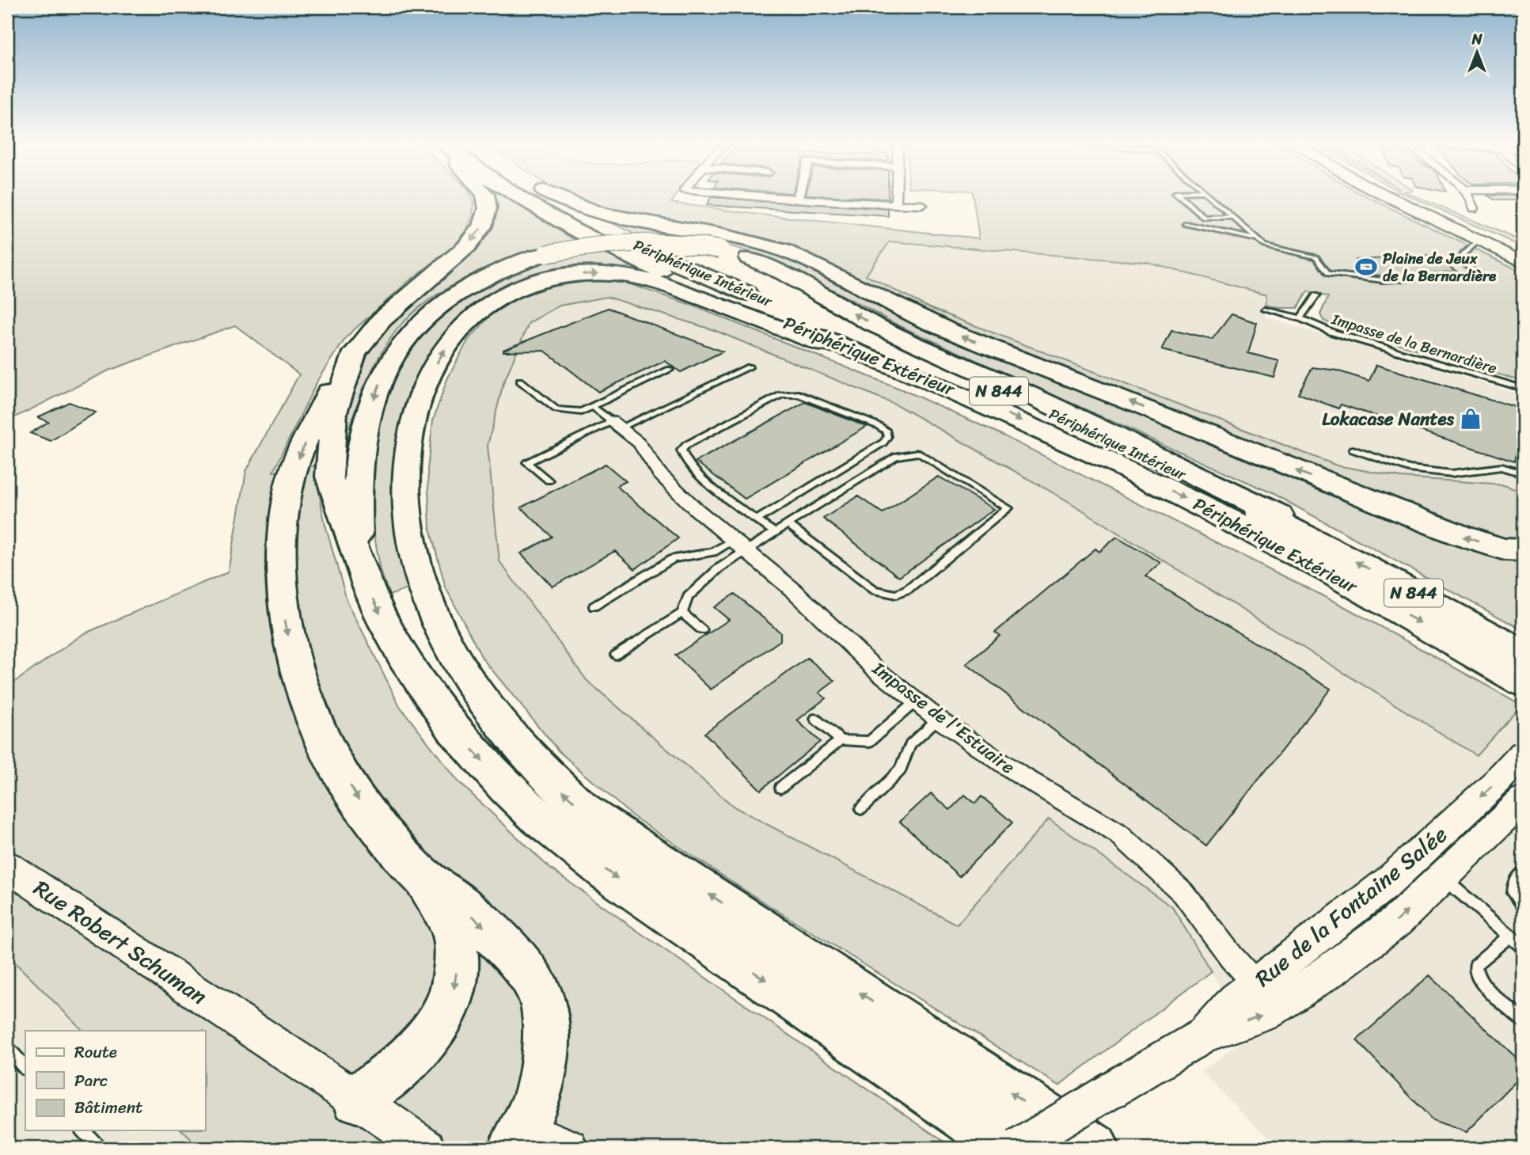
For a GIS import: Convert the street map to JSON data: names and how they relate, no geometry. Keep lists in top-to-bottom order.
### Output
{
  "streets": {
    "highway": ["Périphérique Intérieur", "Périphérique Extérieur", "N 844"],
    "street": ["Impasse de l'Estuaire", "Rue de la Fontaine Salée", "Rue Robert Schuman"],
    "lane": ["Impasse de la Bernardière"]
  },
  "crossings": [
    ["Périphérique Intérieur", "Périphérique Extérieur"],
    ["Périphérique Intérieur", "N 844"],
    ["Périphérique Extérieur", "N 844"],
    ["Impasse de l'Estuaire", "Rue de la Fontaine Salée"]
  ],
  "places": {
    "sports": ["Plaine de Jeux de la Bernardière"],
    "shop": ["Lokacase Nantes"]
  },
  "legend": ["Route", "Parc", "Bâtiment"],
  "north": "top"
}
